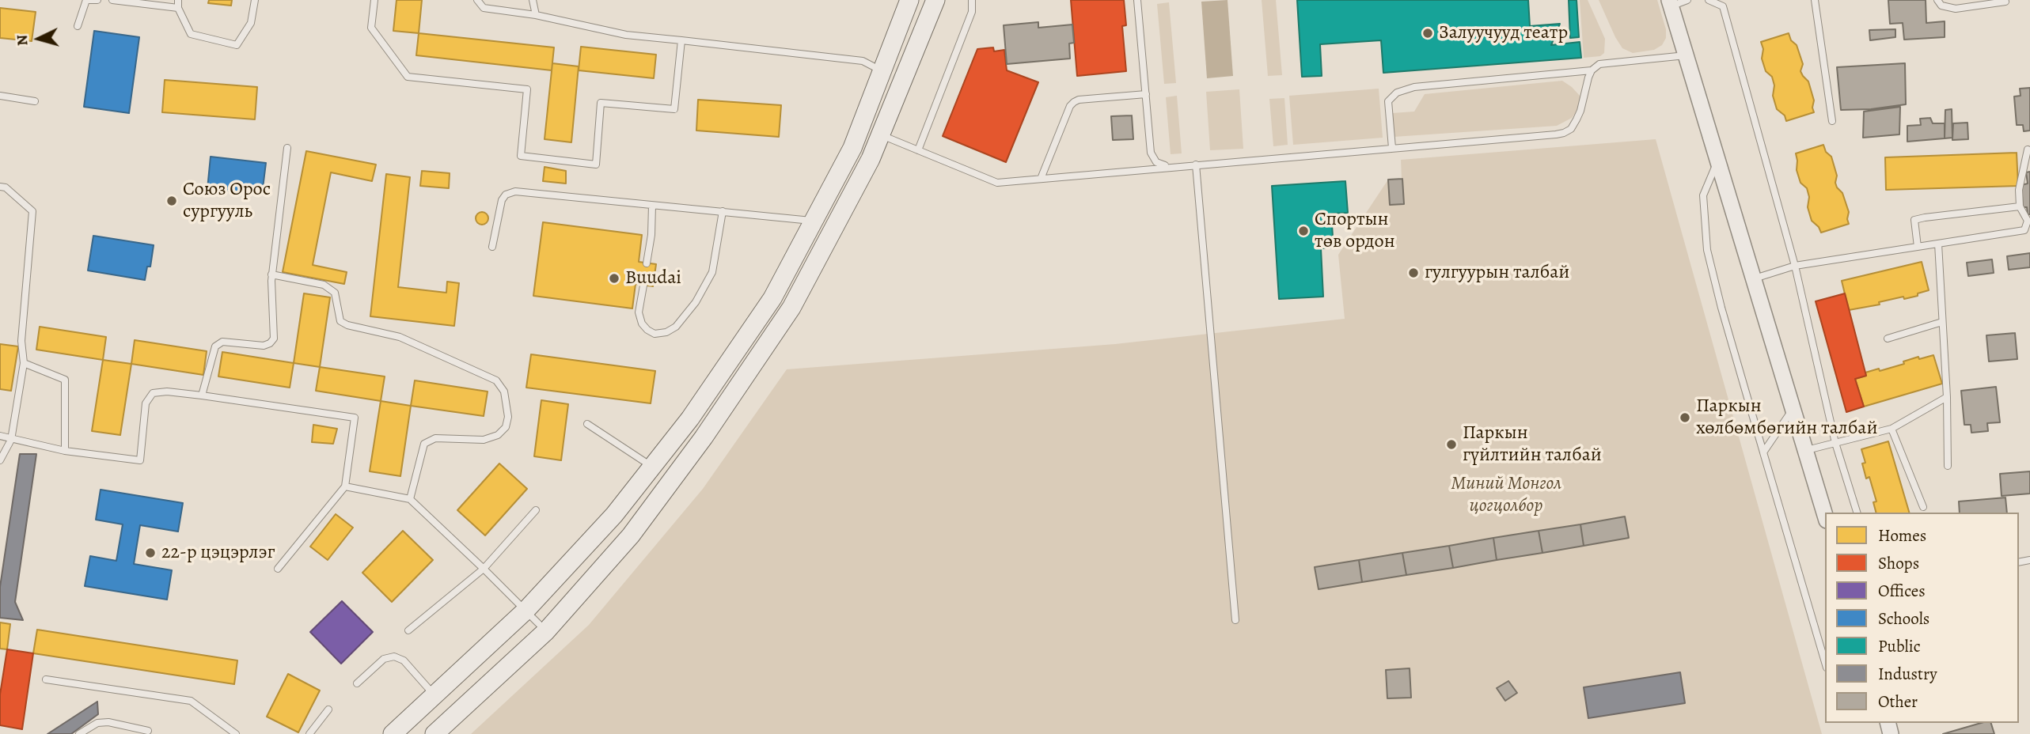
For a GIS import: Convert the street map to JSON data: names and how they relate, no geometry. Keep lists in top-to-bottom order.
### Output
{
  "parks": ["Миний Монгол цогцолбор"],
  "places": [
    "Залуучууд театр",
    "Союз Орос сургууль",
    "Спортын төв ордон",
    "гулгуурын талбай",
    "Buudai",
    "Паркын хөлбөмбөгийн талбай",
    "Паркын гүйлтийн талбай",
    "22-р цэцэрлэг"
  ],
  "legend": [
    "Homes",
    "Shops",
    "Offices",
    "Schools",
    "Public",
    "Industry",
    "Other"
  ],
  "north": "left"
}
